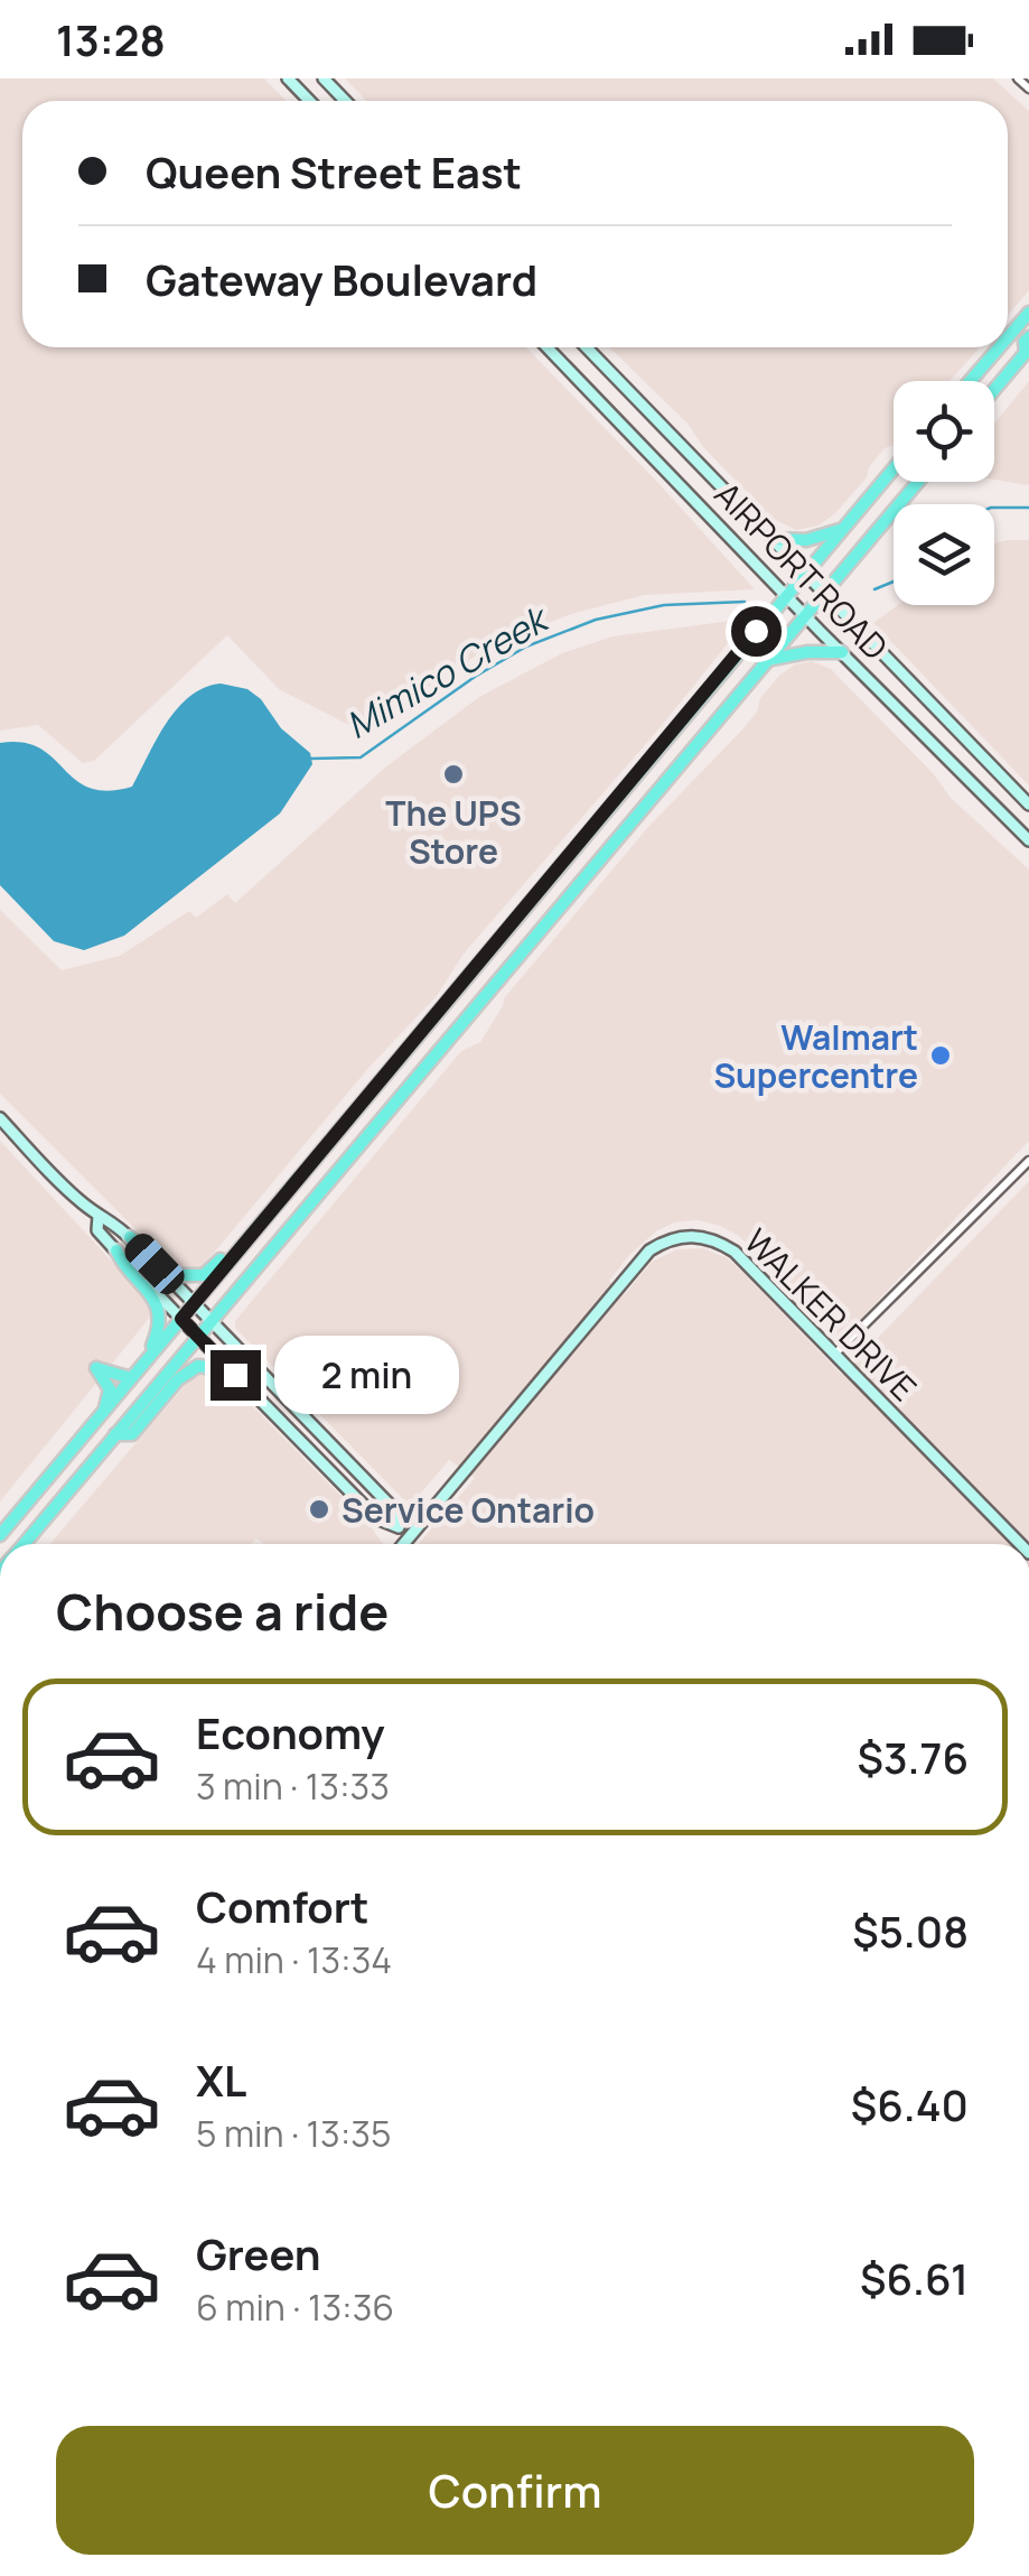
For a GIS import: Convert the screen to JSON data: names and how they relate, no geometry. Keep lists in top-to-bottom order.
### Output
{
  "streets": {
    "street": ["AIRPORT ROAD", "WALKER DRIVE"]
  },
  "water": ["Mimico Creek"],
  "places": ["The UPS Store", "Walmart Supercentre", "Service Ontario"],
  "page": {
    "status": "13:28",
    "banner": ["Queen Street East", "Gateway Boulevard"],
    "bubble": "2 min",
    "heading": "Choose a ride",
    "list": [
      {
        "name": "Economy",
        "note": "3 min · 13:33",
        "value": "$3.76"
      },
      {
        "name": "Comfort",
        "note": "4 min · 13:34",
        "value": "$5.08"
      },
      {
        "name": "XL",
        "note": "5 min · 13:35",
        "value": "$6.40"
      },
      {
        "name": "Green",
        "note": "6 min · 13:36",
        "value": "$6.61"
      }
    ],
    "buttons": "Confirm"
  }
}
